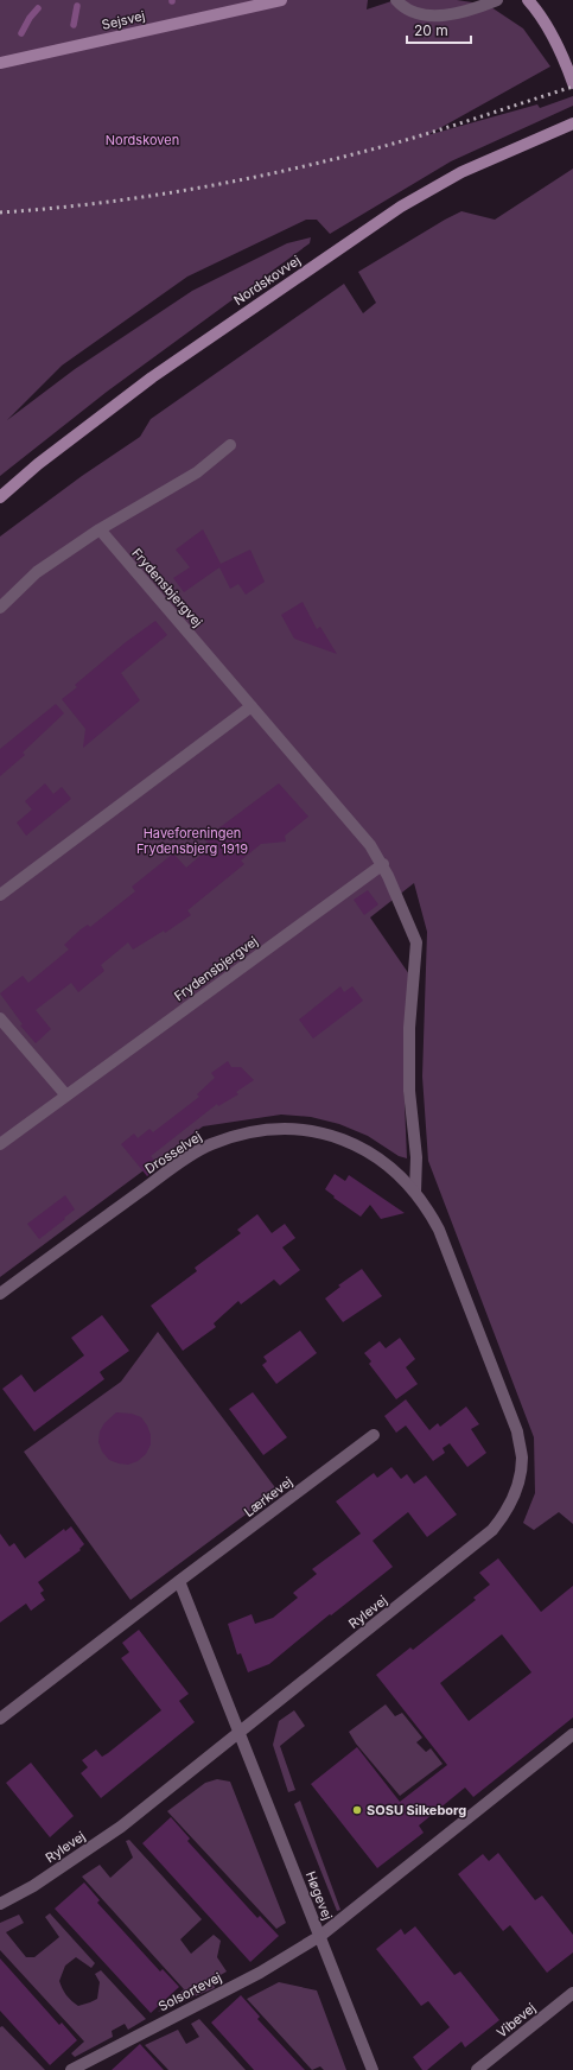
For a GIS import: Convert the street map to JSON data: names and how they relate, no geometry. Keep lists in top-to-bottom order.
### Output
{
  "streets": {
    "street": [
      "Sejsvej",
      "Nordskovvej",
      "Frydensbjergvej",
      "Drosselvej",
      "Lærkevej",
      "Rylevej",
      "Høgevej",
      "Solsortevej",
      "Vibevej"
    ]
  },
  "crossings": [
    ["Frydensbjergvej", "Drosselvej"],
    ["Drosselvej", "Rylevej"],
    ["Rylevej", "Høgevej"],
    ["Høgevej", "Solsortevej"]
  ],
  "parks": ["Nordskoven", "Haveforeningen Frydensbjerg 1919"],
  "places": ["SOSU Silkeborg"],
  "scale_bar": "20 m"
}
